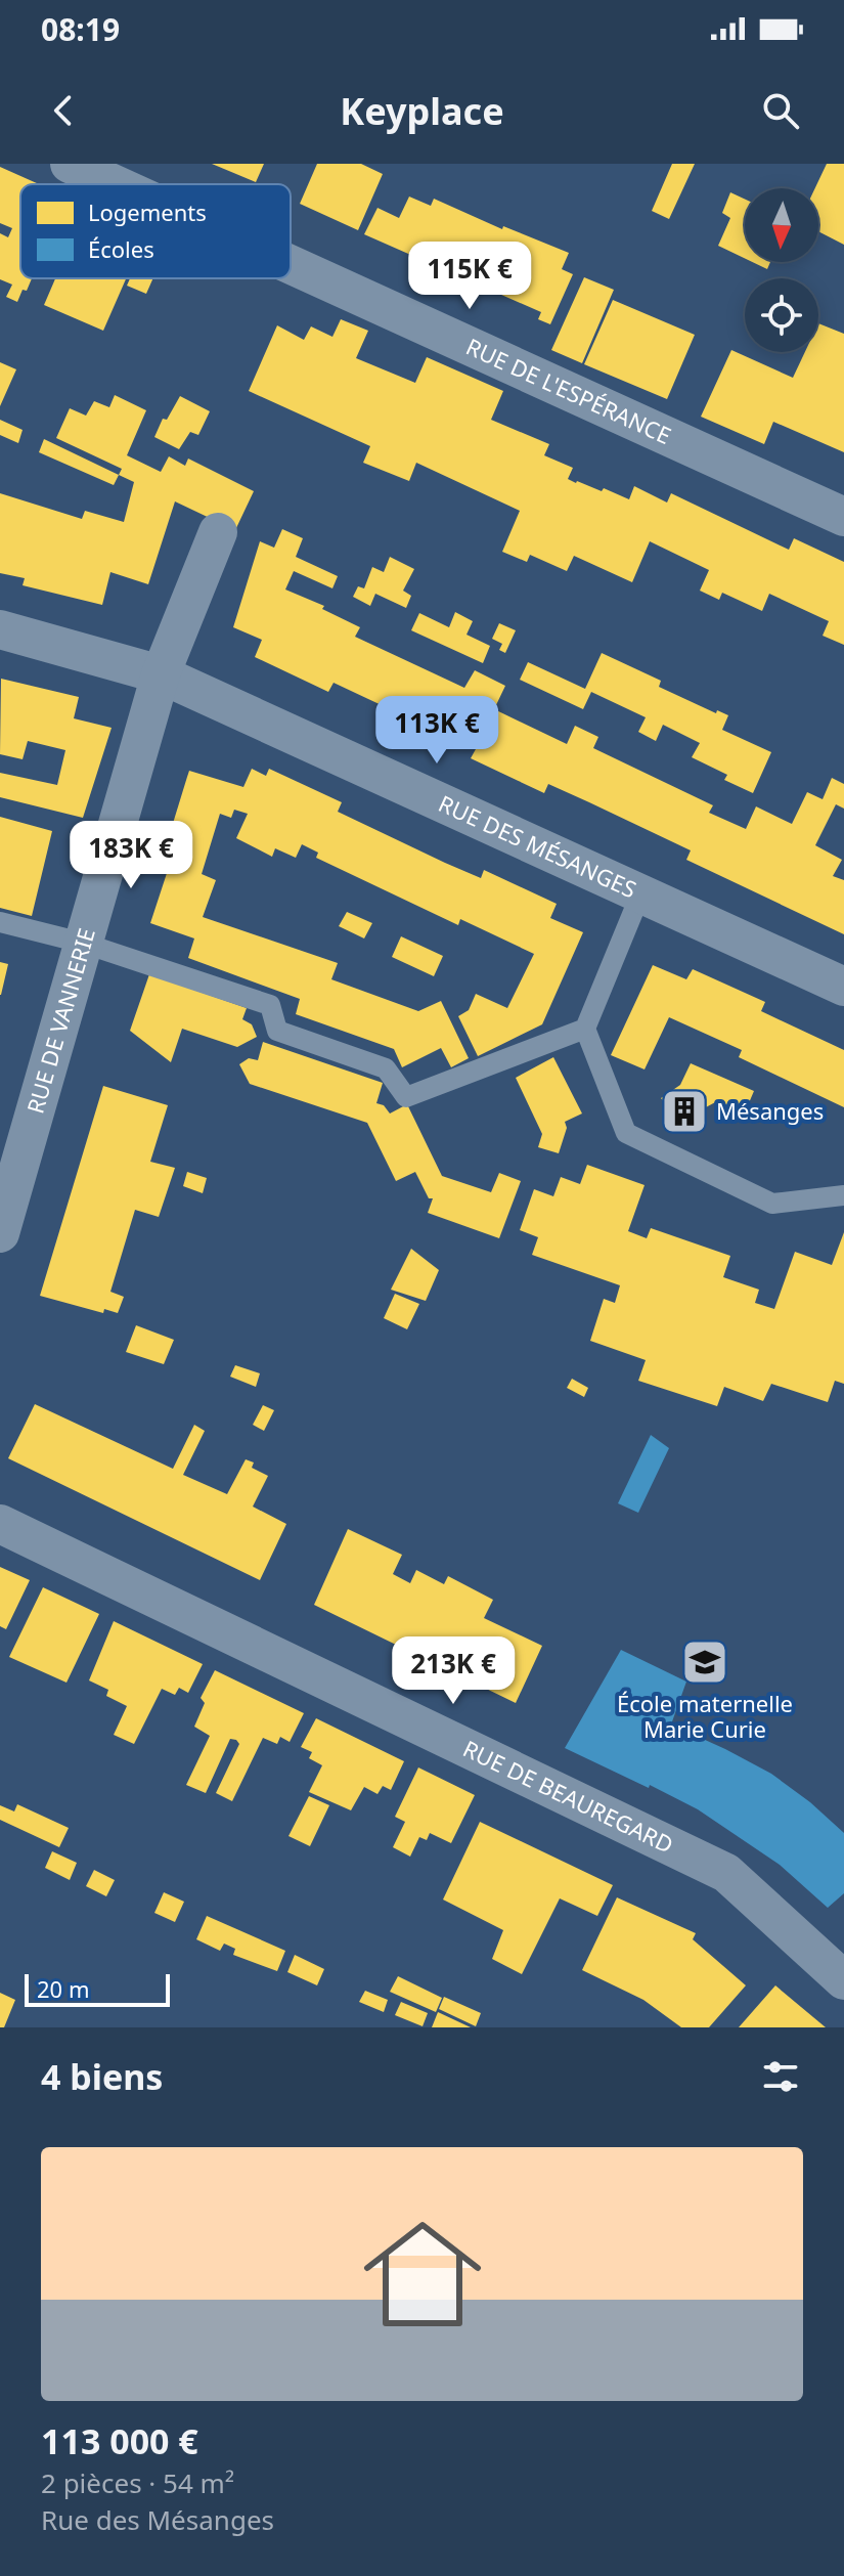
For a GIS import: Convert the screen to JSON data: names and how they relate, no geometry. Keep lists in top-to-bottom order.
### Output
{
  "streets": {
    "street": [
      "RUE DE L'ESPÉRANCE",
      "RUE DES MÉSANGES",
      "RUE DE VANNERIE",
      "RUE DE BEAUREGARD"
    ]
  },
  "crossings": [
    ["RUE DES MÉSANGES", "RUE DE VANNERIE"]
  ],
  "places": {
    "building": ["Mésanges"],
    "school or university": ["École maternelle Marie Curie"]
  },
  "legend": ["Logements", "Écoles"],
  "scale_bar": "20 m",
  "north": "bottom",
  "page": {
    "status": "08:19",
    "header": "Keyplace",
    "price": [
      "115K €",
      "113K €",
      "183K €",
      "213K €"
    ],
    "scale": "20 m",
    "heading": "4 biens",
    "list": [
      {
        "name": "113 000 €",
        "note": "2 pièces · 54 m² · Rue des Mésanges"
      }
    ]
  }
}
